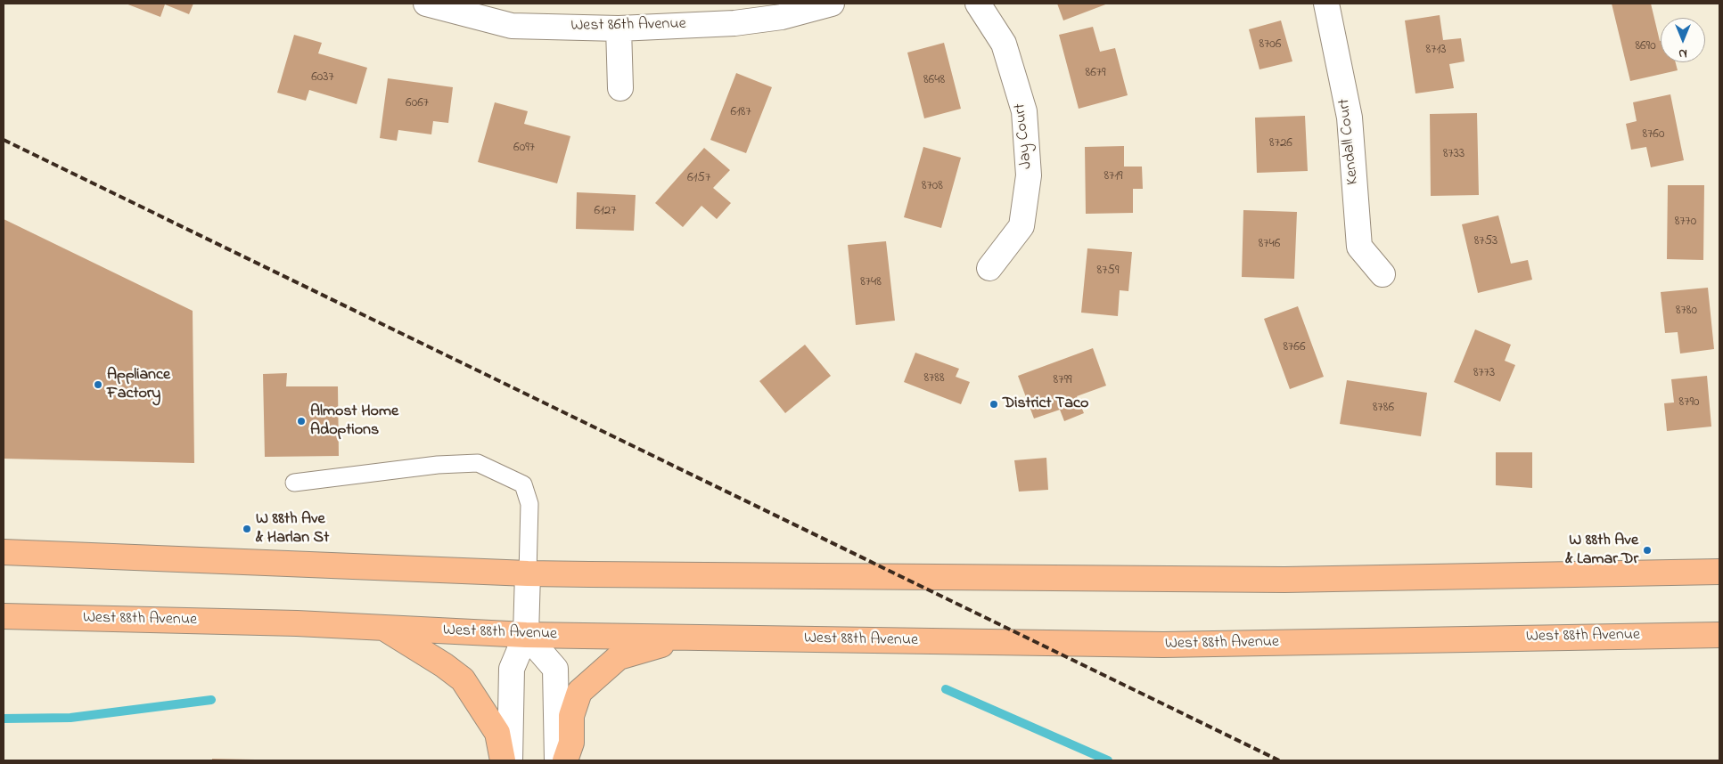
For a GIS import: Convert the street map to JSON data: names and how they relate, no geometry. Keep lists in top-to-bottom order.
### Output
{
  "streets": {
    "main road": ["West 88th Avenue"],
    "street": ["West 86th Avenue", "Jay Court", "Kendall Court"]
  },
  "places": [
    "Appliance Factory",
    "District Taco",
    "Almost Home Adoptions",
    "W 88th Ave & Harlan St",
    "W 88th Ave & Lamar Dr"
  ],
  "house_numbers": [
    "8706",
    "8690",
    "8713",
    "8679",
    "6037",
    "8648",
    "6067",
    "6187",
    "8760",
    "8726",
    "6097",
    "8733",
    "8719",
    "6157",
    "8708",
    "6127",
    "8770",
    "8753",
    "8746",
    "8759",
    "8748",
    "8780",
    "8766",
    "8773",
    "8788",
    "8799",
    "8790",
    "8786"
  ],
  "north": "bottom"
}
